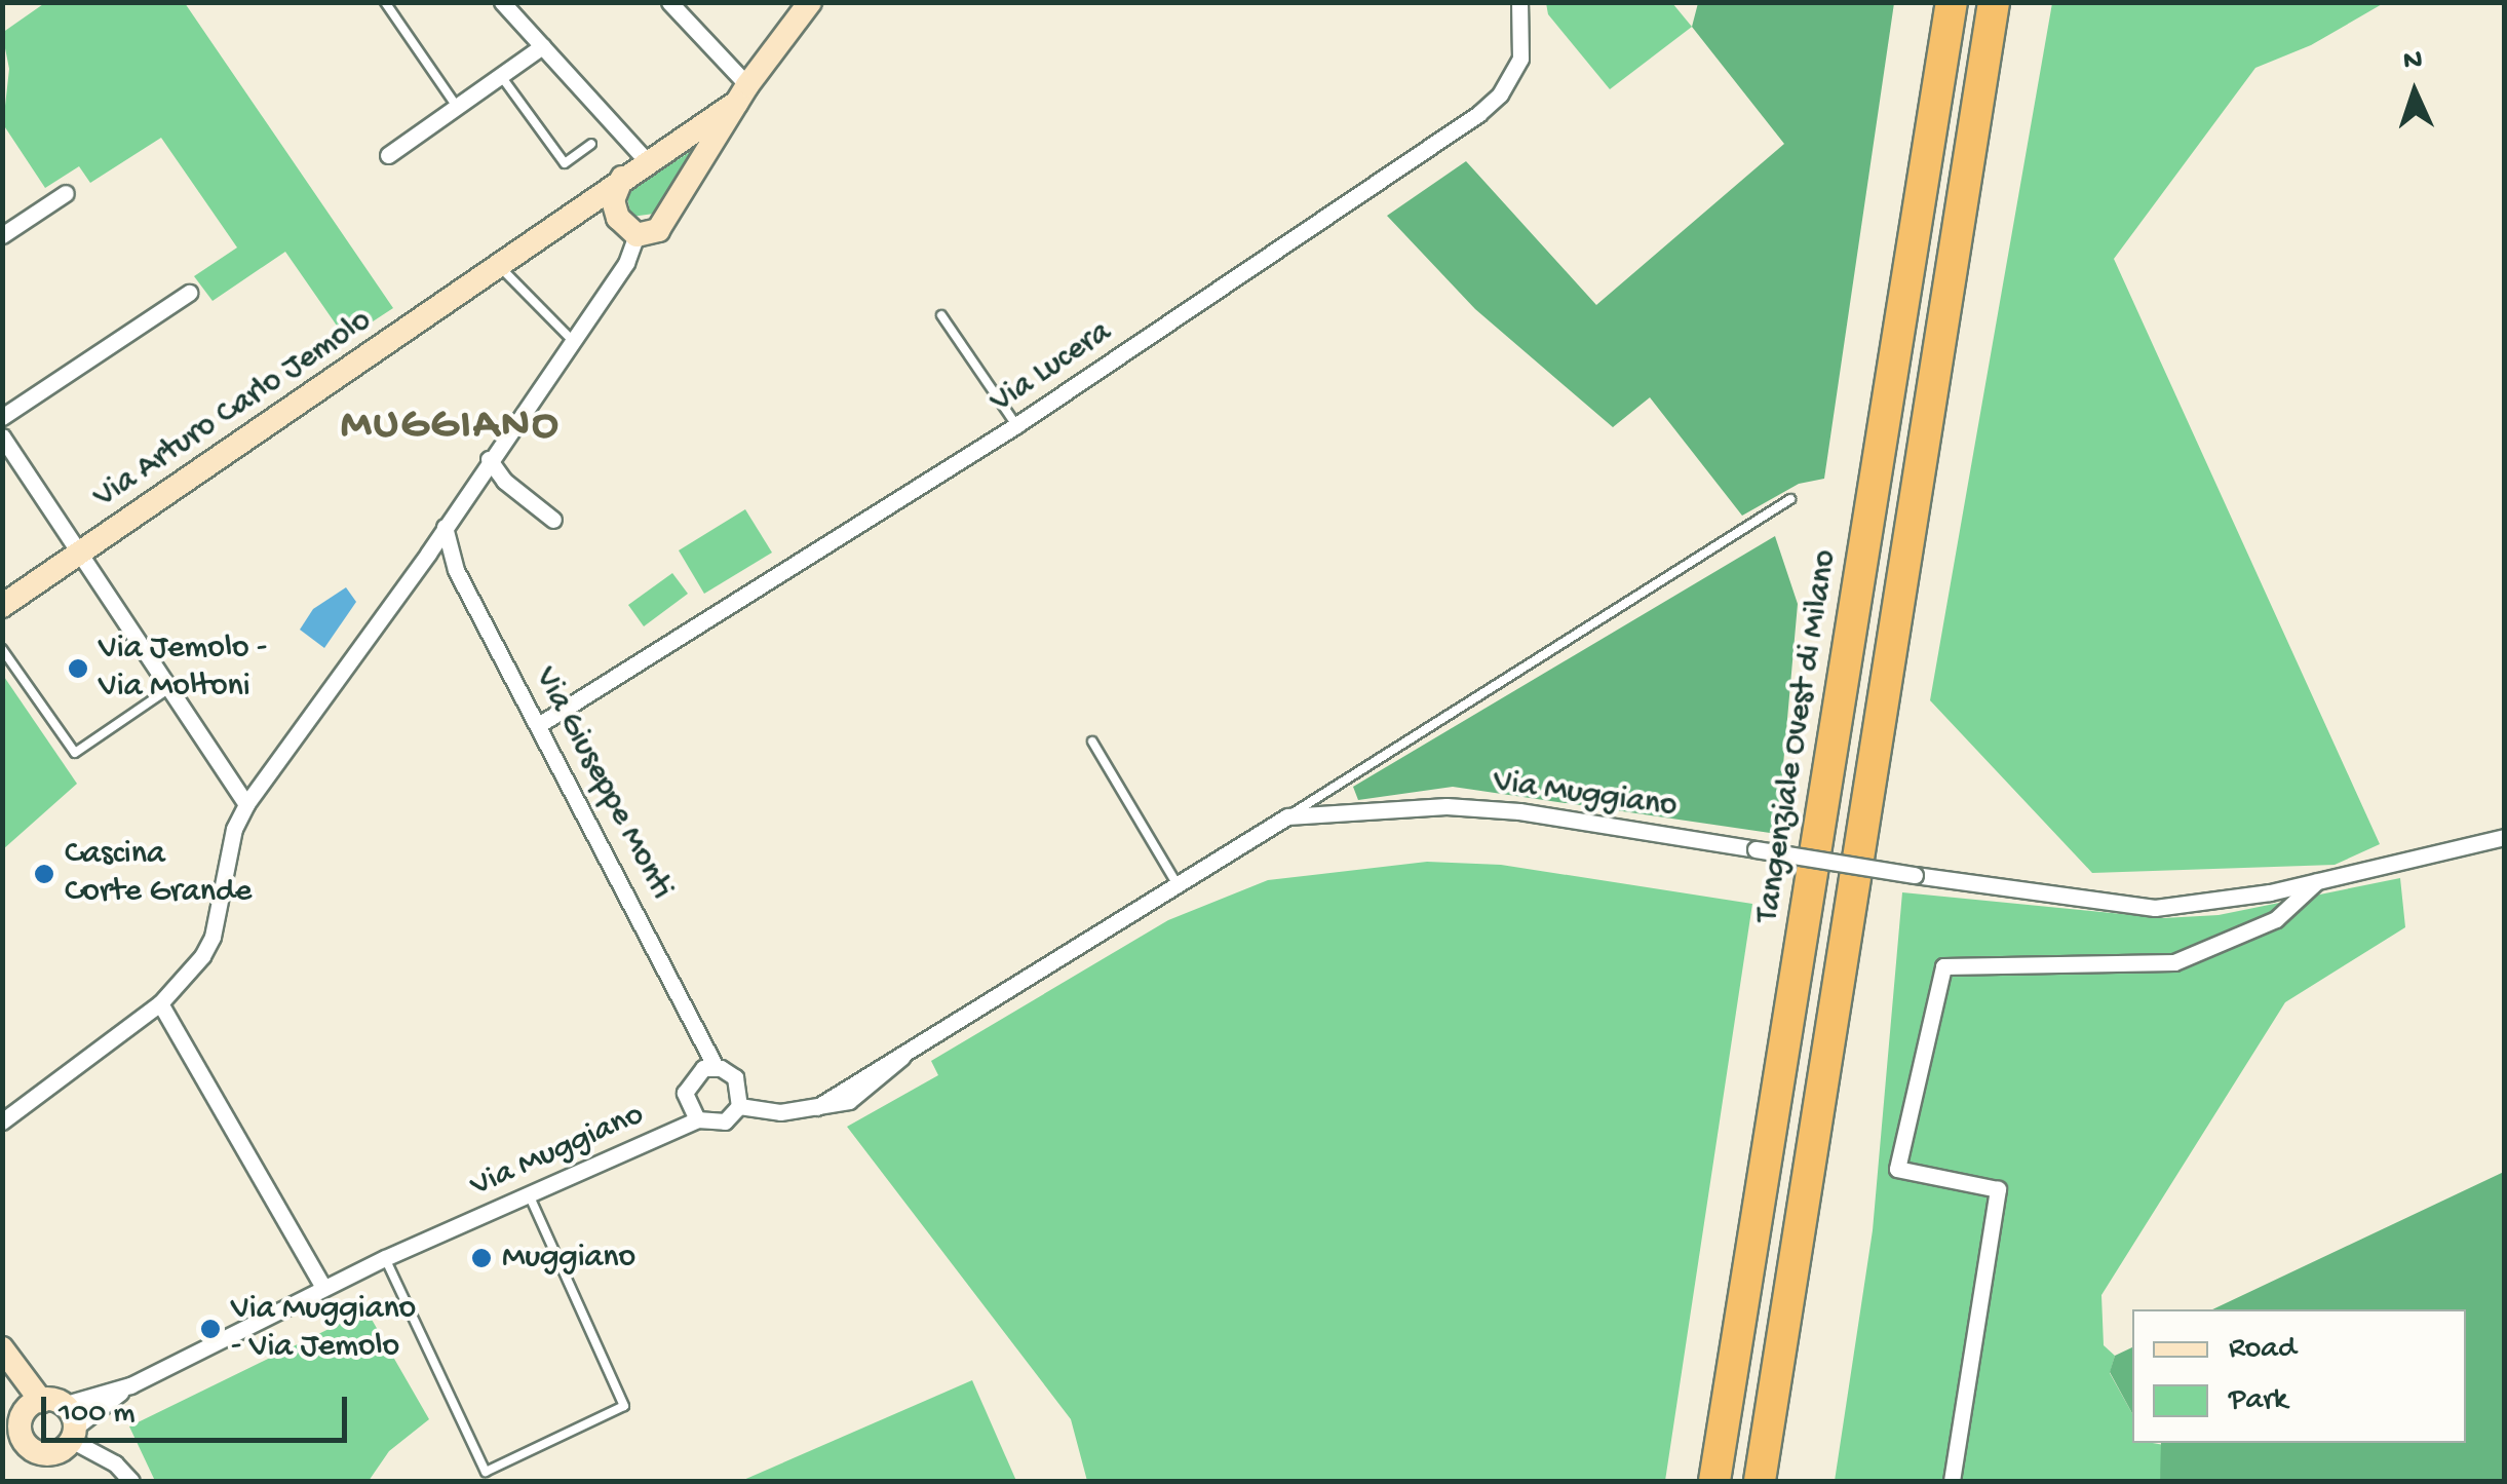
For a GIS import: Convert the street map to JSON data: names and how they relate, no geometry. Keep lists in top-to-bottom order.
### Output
{
  "streets": {
    "highway": ["Tangenziale Ovest di Milano"],
    "street": [
      "Via Lucera",
      "Via Arturo Carlo Jemolo",
      "Via Giuseppe Monti",
      "Via Muggiano"
    ]
  },
  "crossings": [
    ["Via Lucera", "Via Giuseppe Monti"],
    ["Via Giuseppe Monti", "Via Muggiano"]
  ],
  "districts": ["MUGGIANO"],
  "places": [
    "Via Jemolo - Via Moltoni",
    "Cascina Corte Grande",
    "Muggiano",
    "Via Muggiano - Via Jemolo"
  ],
  "legend": ["Road", "Park"],
  "scale_bar": "100 m",
  "north": "top"
}
